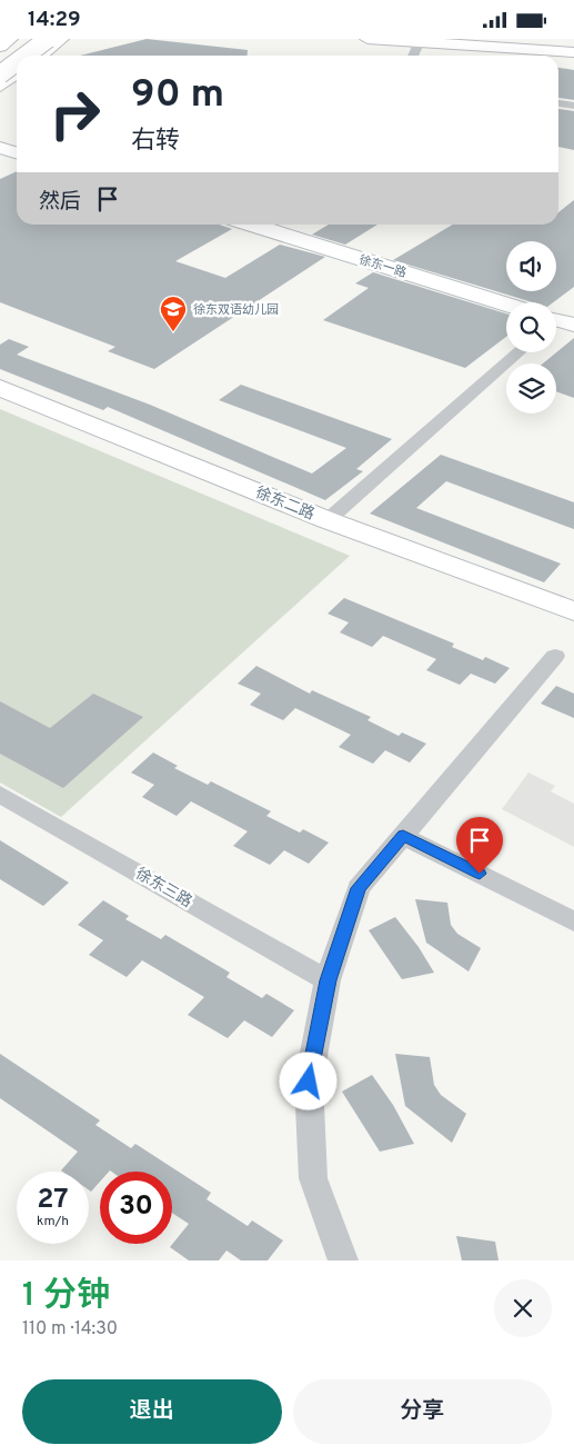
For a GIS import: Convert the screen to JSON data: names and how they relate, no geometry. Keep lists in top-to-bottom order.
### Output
{
  "streets": {
    "main road": ["徐东一路", "徐东二路"],
    "street": ["徐东三路"]
  },
  "places": {
    "school or university": ["徐东双语幼儿园"]
  },
  "page": {
    "status": "14:29",
    "turn": ["90 m", "右转"],
    "then": "然后",
    "speed": "27 km/h",
    "limit": "30",
    "heading": ["1 分钟", "110 m · 14:30"],
    "buttons": ["退出", "分享"]
  }
}
